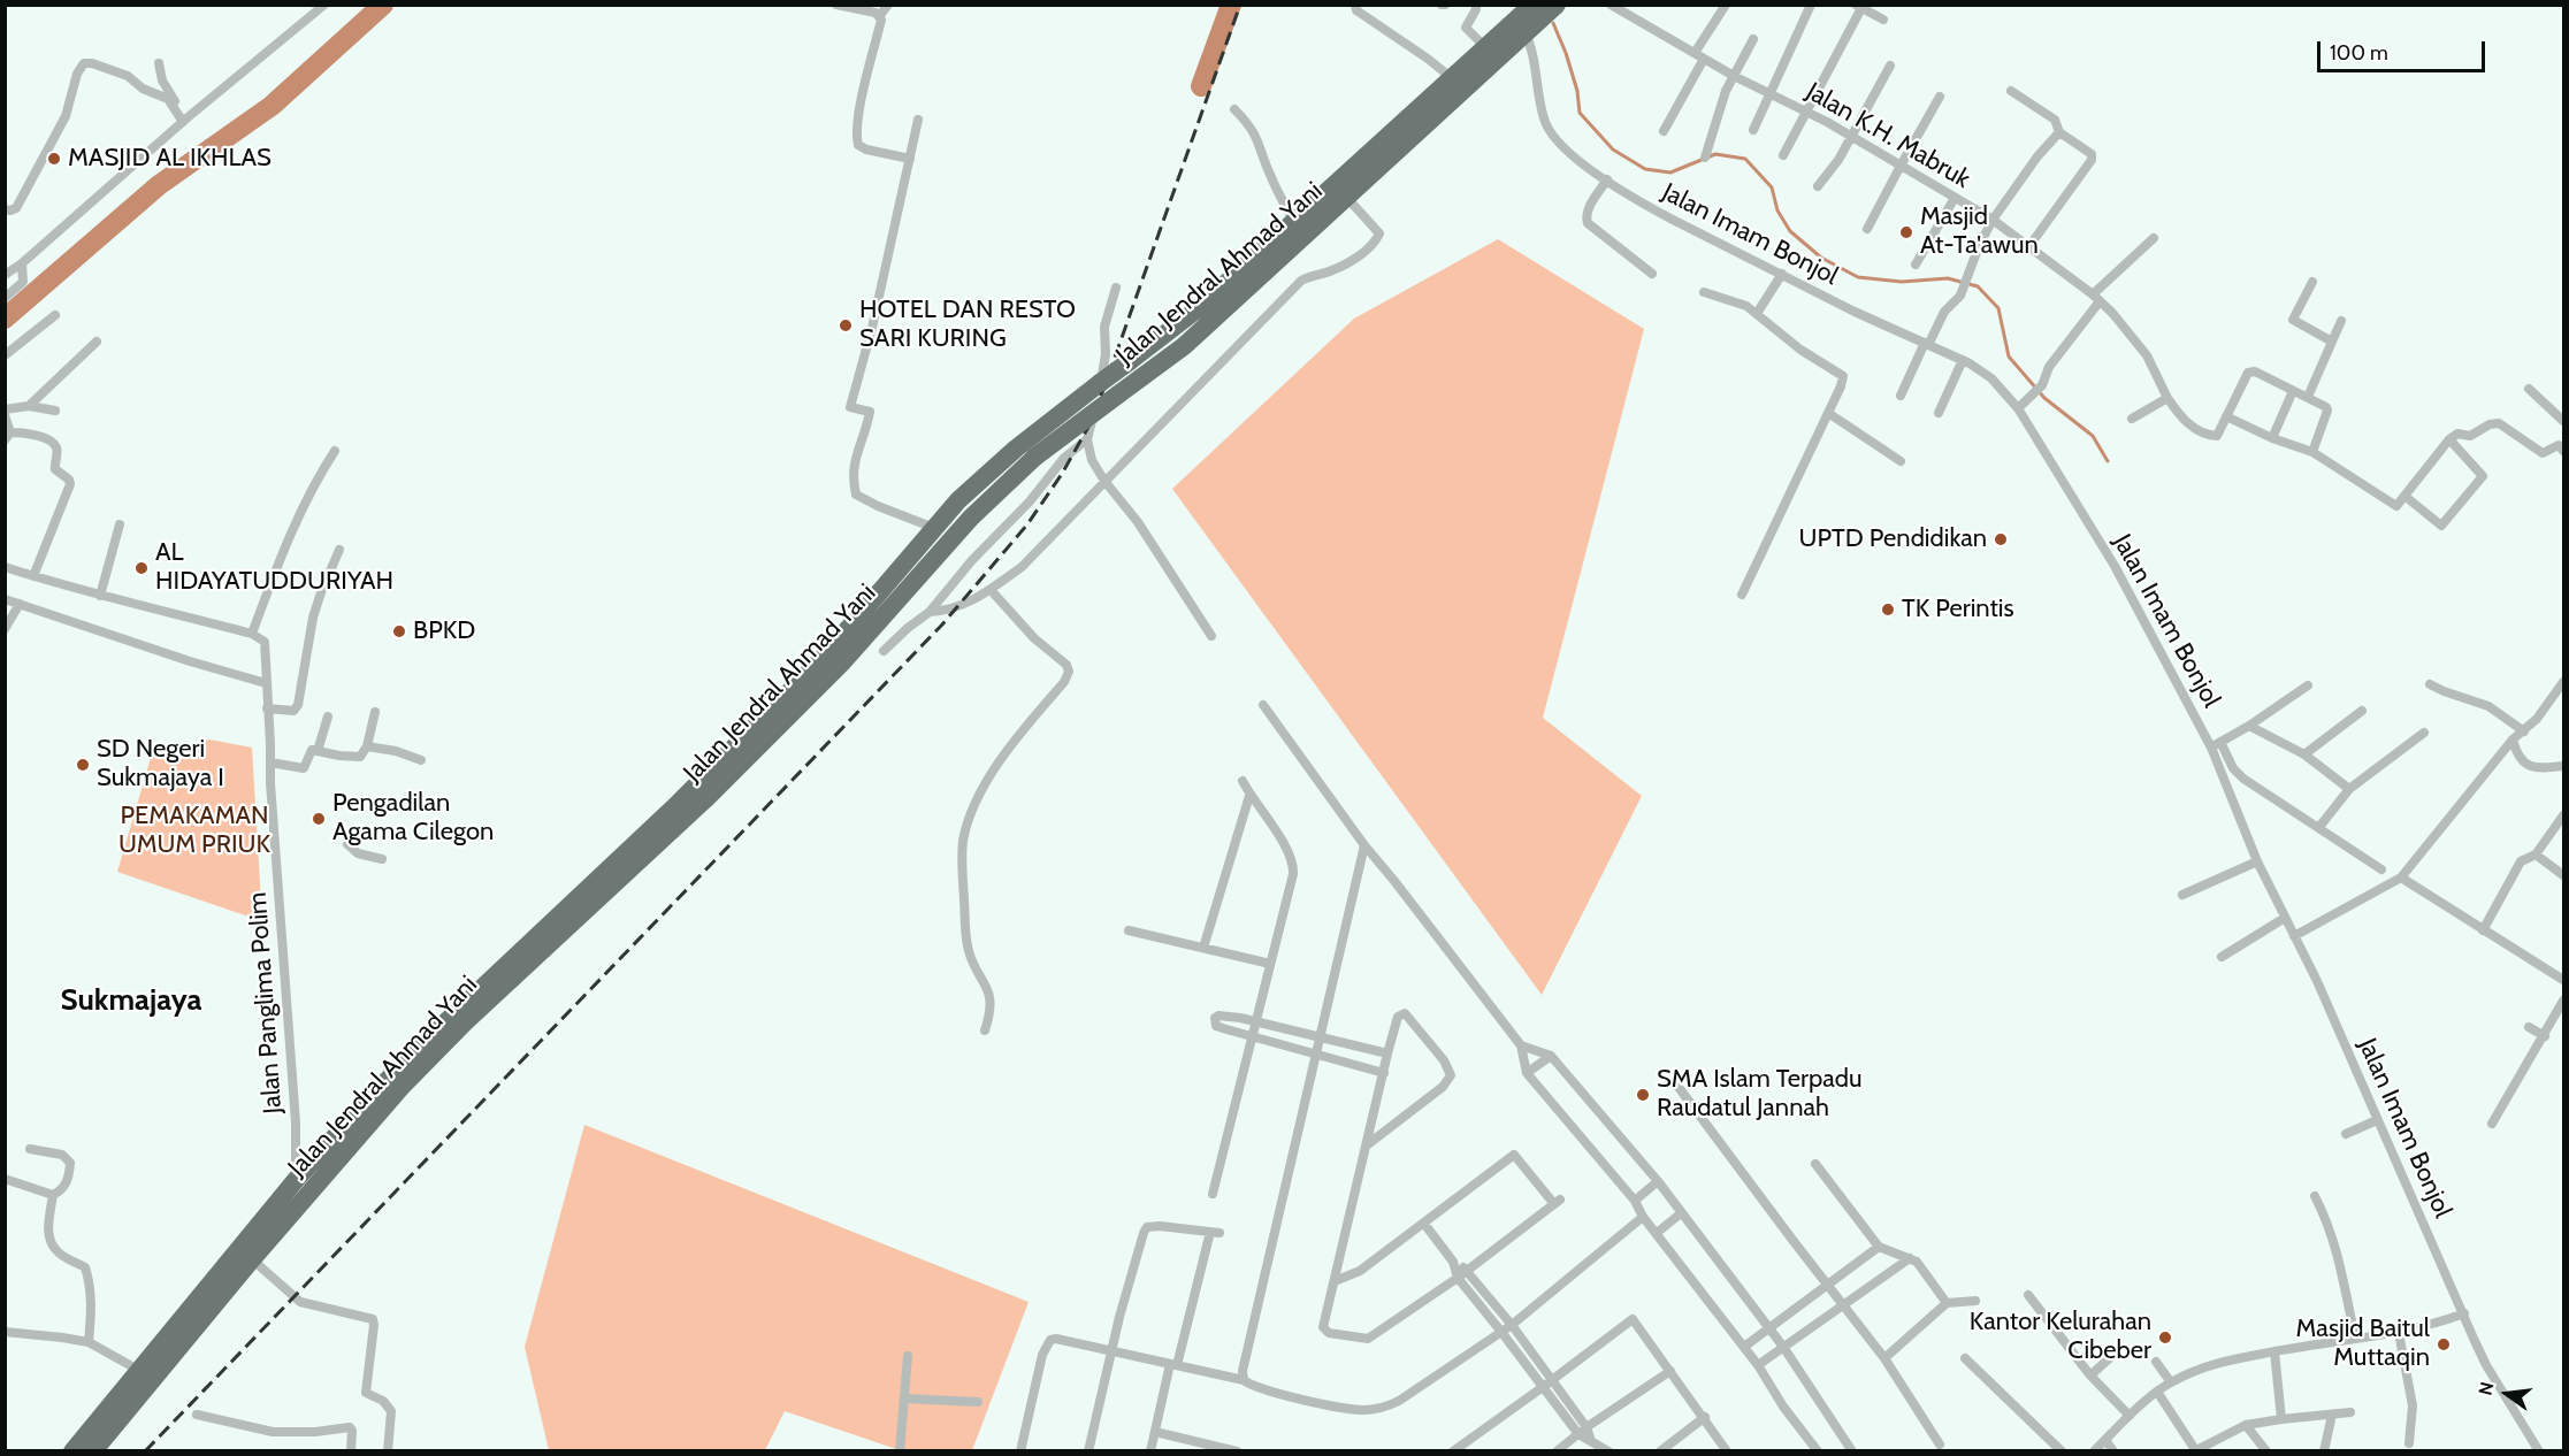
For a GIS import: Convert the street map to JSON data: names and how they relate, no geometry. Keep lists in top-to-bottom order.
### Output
{
  "streets": {
    "highway": ["Jalan Jendral Ahmad Yani"],
    "street": ["Jalan K.H. Mabruk", "Jalan Imam Bonjol", "Jalan Panglima Polim"]
  },
  "crossings": [
    ["Jalan Imam Bonjol", "Jalan Jendral Ahmad Yani"],
    ["Jalan Jendral Ahmad Yani", "Jalan Panglima Polim"]
  ],
  "districts": ["Sukmajaya"],
  "parks": ["PEMAKAMAN UMUM PRIUK"],
  "places": [
    "MASJID AL IKHLAS",
    "Masjid At-Ta'awun",
    "HOTEL DAN RESTO SARI KURING",
    "UPTD Pendidikan",
    "AL HIDAYATUDDURIYAH",
    "TK Perintis",
    "BPKD",
    "SD Negeri Sukmajaya I",
    "Pengadilan Agama Cilegon",
    "SMA Islam Terpadu Raudatul Jannah",
    "Kantor Kelurahan Cibeber",
    "Masjid Baitul Muttaqin"
  ],
  "scale_bar": "100 m",
  "north": "left"
}
